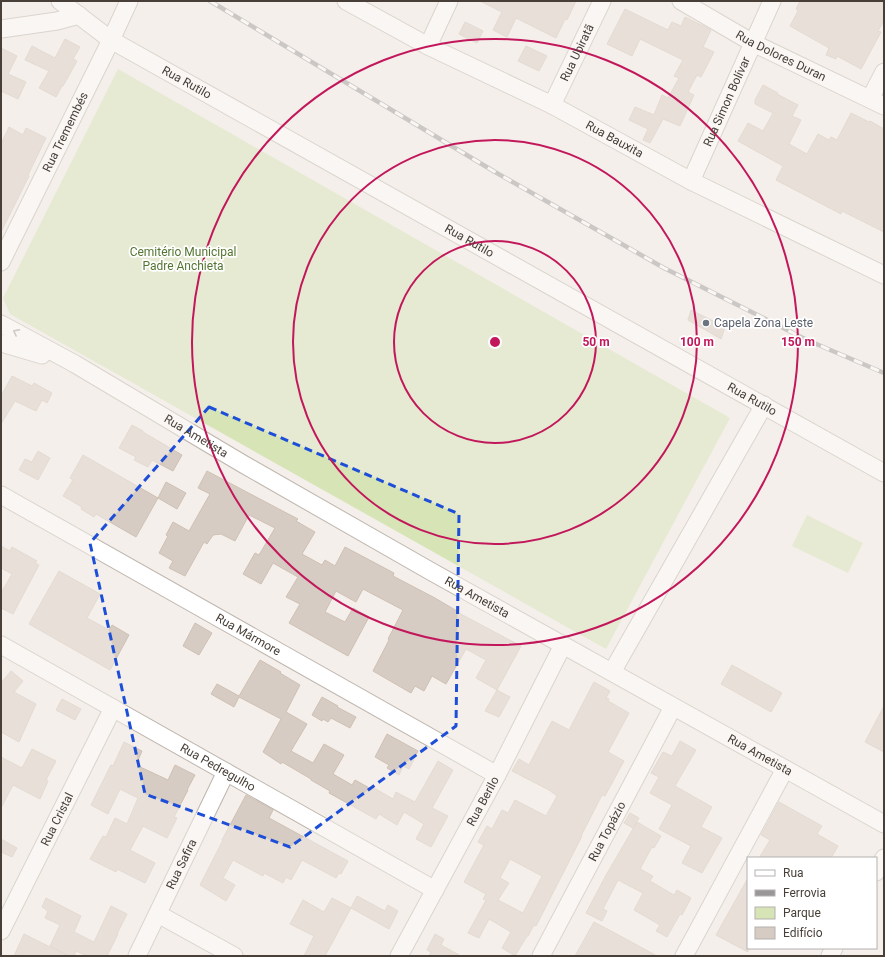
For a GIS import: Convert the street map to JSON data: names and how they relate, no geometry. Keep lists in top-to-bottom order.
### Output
{
  "streets": {
    "street": [
      "Rua Ubiratã",
      "Rua Dolores Duran",
      "Rua Rutilo",
      "Rua Simon Bolívar",
      "Rua Tremembés",
      "Rua Bauxita",
      "Rua Ametista",
      "Rua Mármore",
      "Rua Pedregulho",
      "Rua Berilo",
      "Rua Cristal",
      "Rua Topázio",
      "Rua Safira"
    ]
  },
  "crossings": [
    ["Rua Ubiratã", "Rua Bauxita"],
    ["Rua Dolores Duran", "Rua Simon Bolívar"],
    ["Rua Rutilo", "Rua Tremembés"],
    ["Rua Simon Bolívar", "Rua Bauxita"],
    ["Rua Ametista", "Rua Berilo"],
    ["Rua Ametista", "Rua Topázio"],
    ["Rua Mármore", "Rua Berilo"],
    ["Rua Pedregulho", "Rua Berilo"],
    ["Rua Pedregulho", "Rua Cristal"],
    ["Rua Pedregulho", "Rua Safira"]
  ],
  "parks": ["Cemitério Municipal Padre Anchieta"],
  "places": ["Capela Zona Leste"],
  "legend": [
    "Rua",
    "Ferrovia",
    "Parque",
    "Edifício"
  ],
  "rings": ["50 m", "100 m", "150 m"]
}
